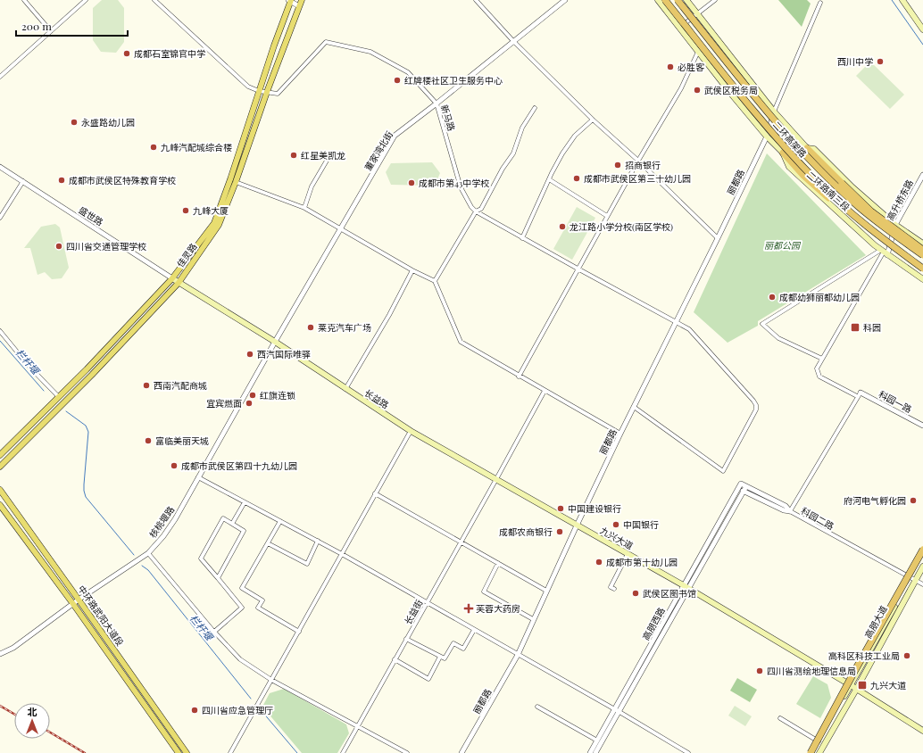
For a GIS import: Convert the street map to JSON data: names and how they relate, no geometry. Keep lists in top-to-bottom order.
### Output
{
  "streets": {
    "highway": ["二环高架路"],
    "main road": [
      "二环路南三段",
      "佳灵路",
      "长益路",
      "九兴大道",
      "中环路武阳大道段",
      "高朋大道"
    ],
    "street": [
      "新马路",
      "董家湾北街",
      "丽都路",
      "高升桥东路",
      "盛世路",
      "科园一路",
      "科园二路",
      "核桃堰路",
      "长益街",
      "高朋西路"
    ]
  },
  "crossings": [
    ["新马路", "董家湾北街"],
    ["新马路", "丽都路"],
    ["新马路", "佳灵路"],
    ["董家湾北街", "长益路"],
    ["董家湾北街", "核桃堰路"],
    ["丽都路", "二环路南三段"],
    ["丽都路", "长益路"],
    ["丽都路", "九兴大道"],
    ["二环路南三段", "高升桥东路"],
    ["盛世路", "佳灵路"],
    ["盛世路", "长益路"],
    ["佳灵路", "长益路"],
    ["长益路", "核桃堰路"],
    ["长益路", "九兴大道"],
    ["长益路", "长益街"],
    ["科园一路", "科园二路"],
    ["科园二路", "高朋大道"],
    ["核桃堰路", "中环路武阳大道段"],
    ["九兴大道", "高朋大道"],
    ["九兴大道", "高朋西路"]
  ],
  "water": ["栏杆堰"],
  "parks": ["丽都公园"],
  "places": {
    "other": [
      "成都石室锦官中学",
      "西川中学",
      "必胜客",
      "红牌楼社区卫生服务中心",
      "武侯区税务局",
      "永盛路幼儿园",
      "九峰汽配城综合楼",
      "红星美凯龙",
      "招商银行",
      "成都市武侯区第三十幼儿园",
      "成都市武侯区特殊教育学校",
      "成都市第43中学校",
      "九峰大厦",
      "龙江路小学分校(南区学校)",
      "四川省交通管理学校",
      "成都幼狮丽都幼儿园",
      "莱克汽车广场",
      "西汽国际唯驿",
      "西南汽配商城",
      "红旗连锁",
      "宜宾燃面",
      "富临美丽天城",
      "成都市武侯区第四十九幼儿园",
      "府河电气孵化园",
      "中国建设银行",
      "中国银行",
      "成都农商银行",
      "成都市第十幼儿园",
      "武侯区图书馆",
      "高科区科技工业局",
      "四川省测绘地理信息局",
      "四川省应急管理厅"
    ],
    "transit": ["科园", "九兴大道"],
    "health": ["芙蓉大药房"]
  },
  "scale_bar": "200 m",
  "north": "top"
}
